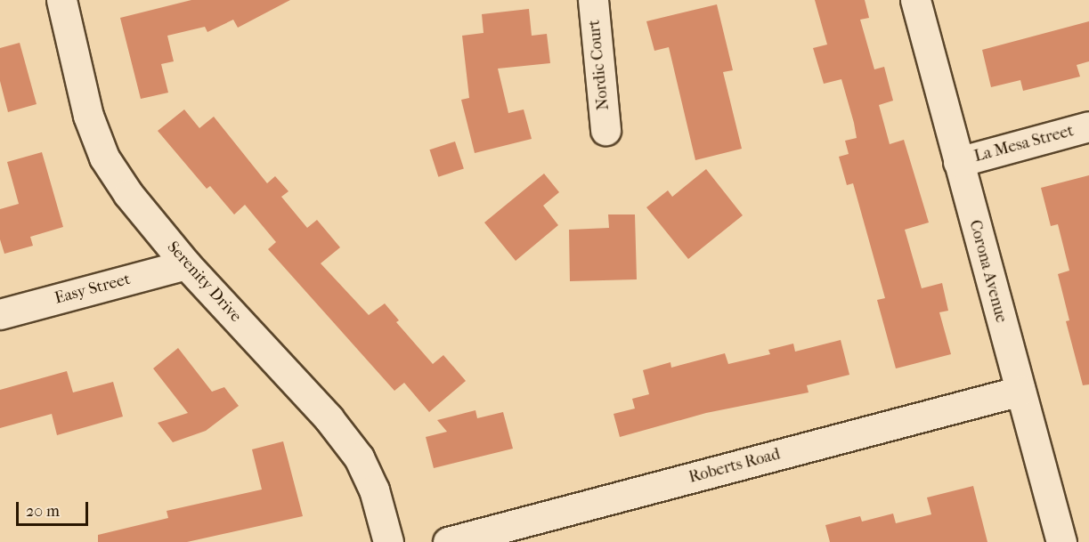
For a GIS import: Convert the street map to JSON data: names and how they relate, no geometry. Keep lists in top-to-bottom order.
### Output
{
  "streets": {
    "street": [
      "Nordic Court",
      "La Mesa Street",
      "Corona Avenue",
      "Serenity Drive",
      "Easy Street",
      "Roberts Road"
    ]
  },
  "crossings": [
    ["La Mesa Street", "Corona Avenue"],
    ["Corona Avenue", "Roberts Road"],
    ["Serenity Drive", "Easy Street"]
  ],
  "scale_bar": "20 m"
}
